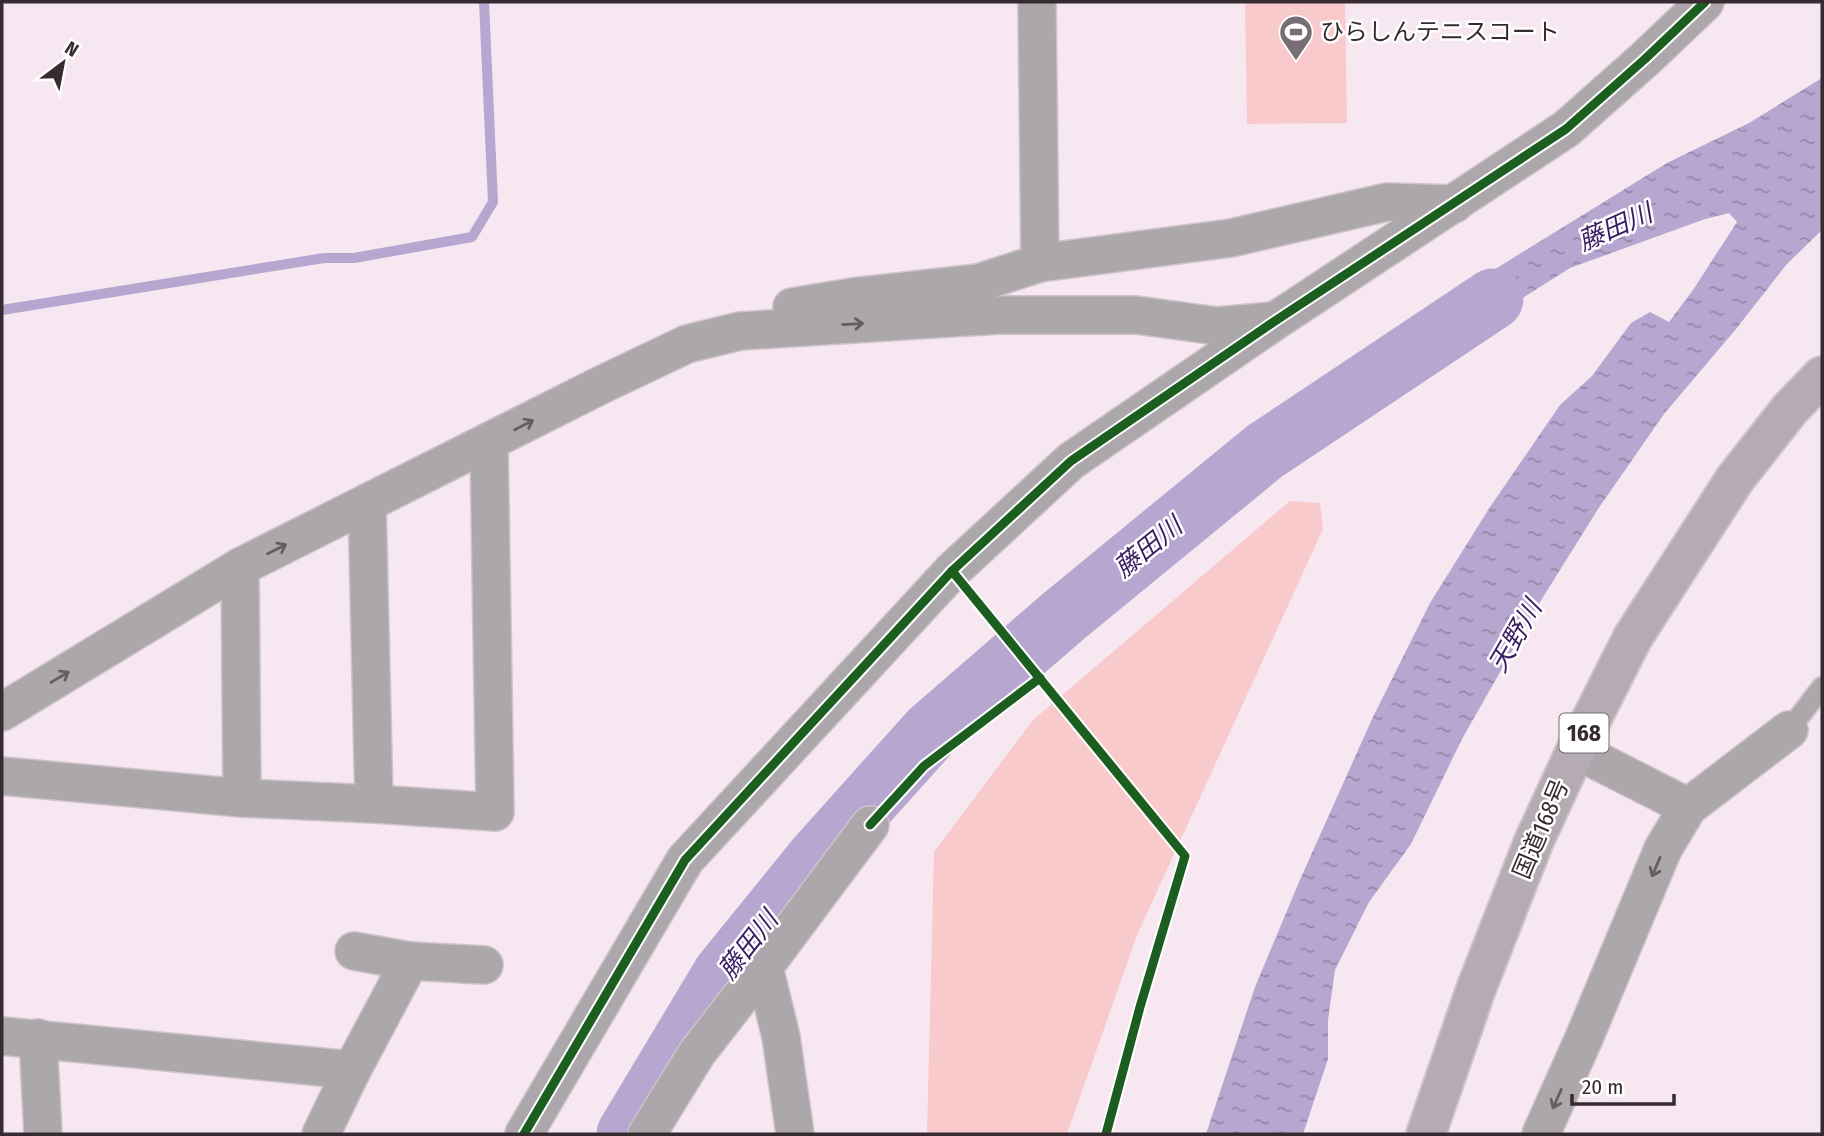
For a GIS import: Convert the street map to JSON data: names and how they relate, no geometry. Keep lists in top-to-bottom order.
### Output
{
  "streets": {
    "highway": ["168", "国道168号"]
  },
  "water": ["藤田川", "天野川"],
  "places": {
    "sports": ["ひらしんテニスコート"]
  },
  "scale_bar": "20 m",
  "north": "top right"
}
